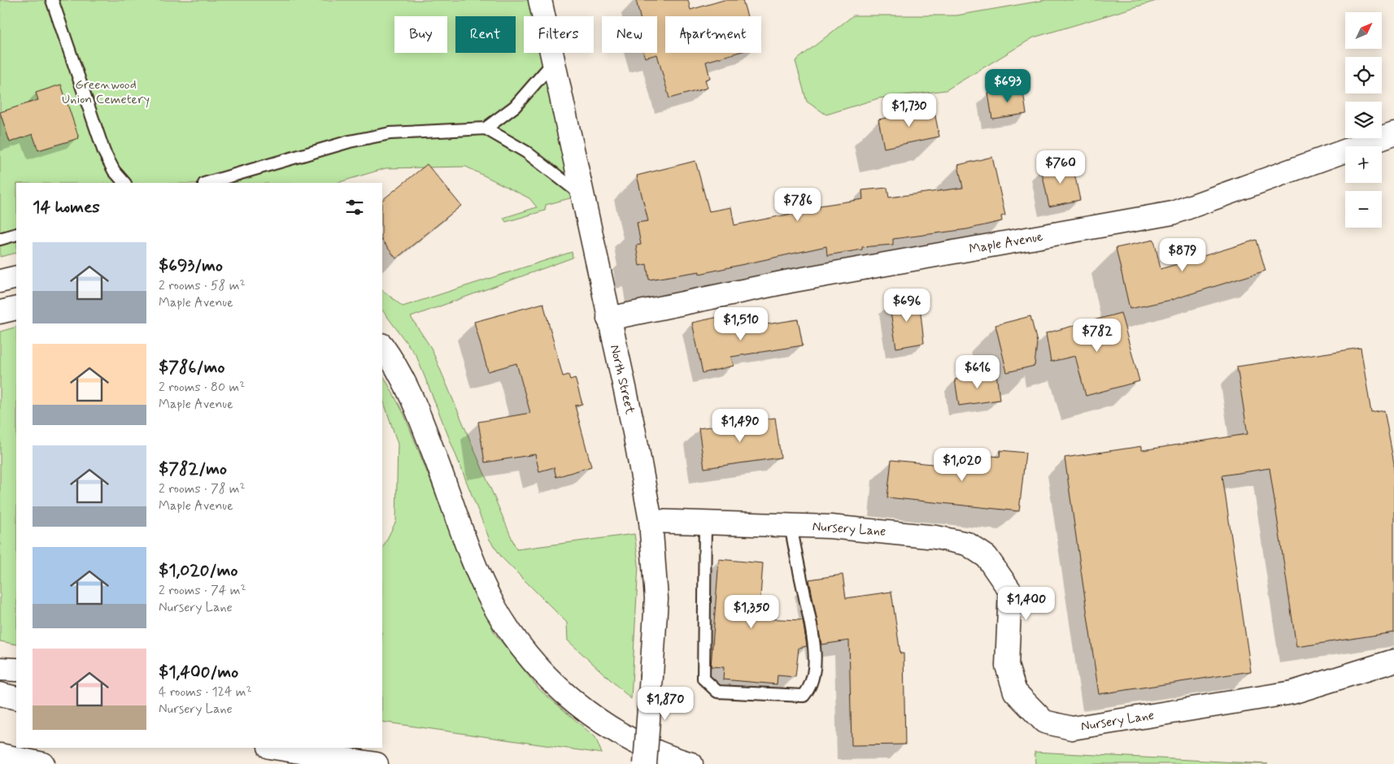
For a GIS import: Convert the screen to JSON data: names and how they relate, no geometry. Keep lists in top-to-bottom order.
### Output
{
  "streets": {
    "main road": ["Maple Avenue", "North Street", "Nursery Lane"]
  },
  "crossings": [
    ["Maple Avenue", "North Street"],
    ["North Street", "Nursery Lane"]
  ],
  "parks": ["Greenwood Union Cemetery"],
  "north": "top right",
  "page": {
    "map_buttons": ["+", "−"],
    "chip": [
      "Buy",
      "Rent",
      "Filters",
      "New",
      "Apartment"
    ],
    "price": [
      "$693",
      "$1,730",
      "$760",
      "$786",
      "$879",
      "$696",
      "$1,510",
      "$782",
      "$616",
      "$1,490",
      "$1,020",
      "$1,400",
      "$1,350",
      "$1,870"
    ],
    "heading": "14 homes",
    "list": [
      {
        "name": "$693/mo",
        "note": "2 rooms · 58 m² · Maple Avenue"
      },
      {
        "name": "$786/mo",
        "note": "2 rooms · 80 m² · Maple Avenue"
      },
      {
        "name": "$782/mo",
        "note": "2 rooms · 78 m² · Maple Avenue"
      },
      {
        "name": "$1,020/mo",
        "note": "2 rooms · 74 m² · Nursery Lane"
      },
      {
        "name": "$1,400/mo",
        "note": "4 rooms · 124 m² · Nursery Lane"
      }
    ]
  }
}
